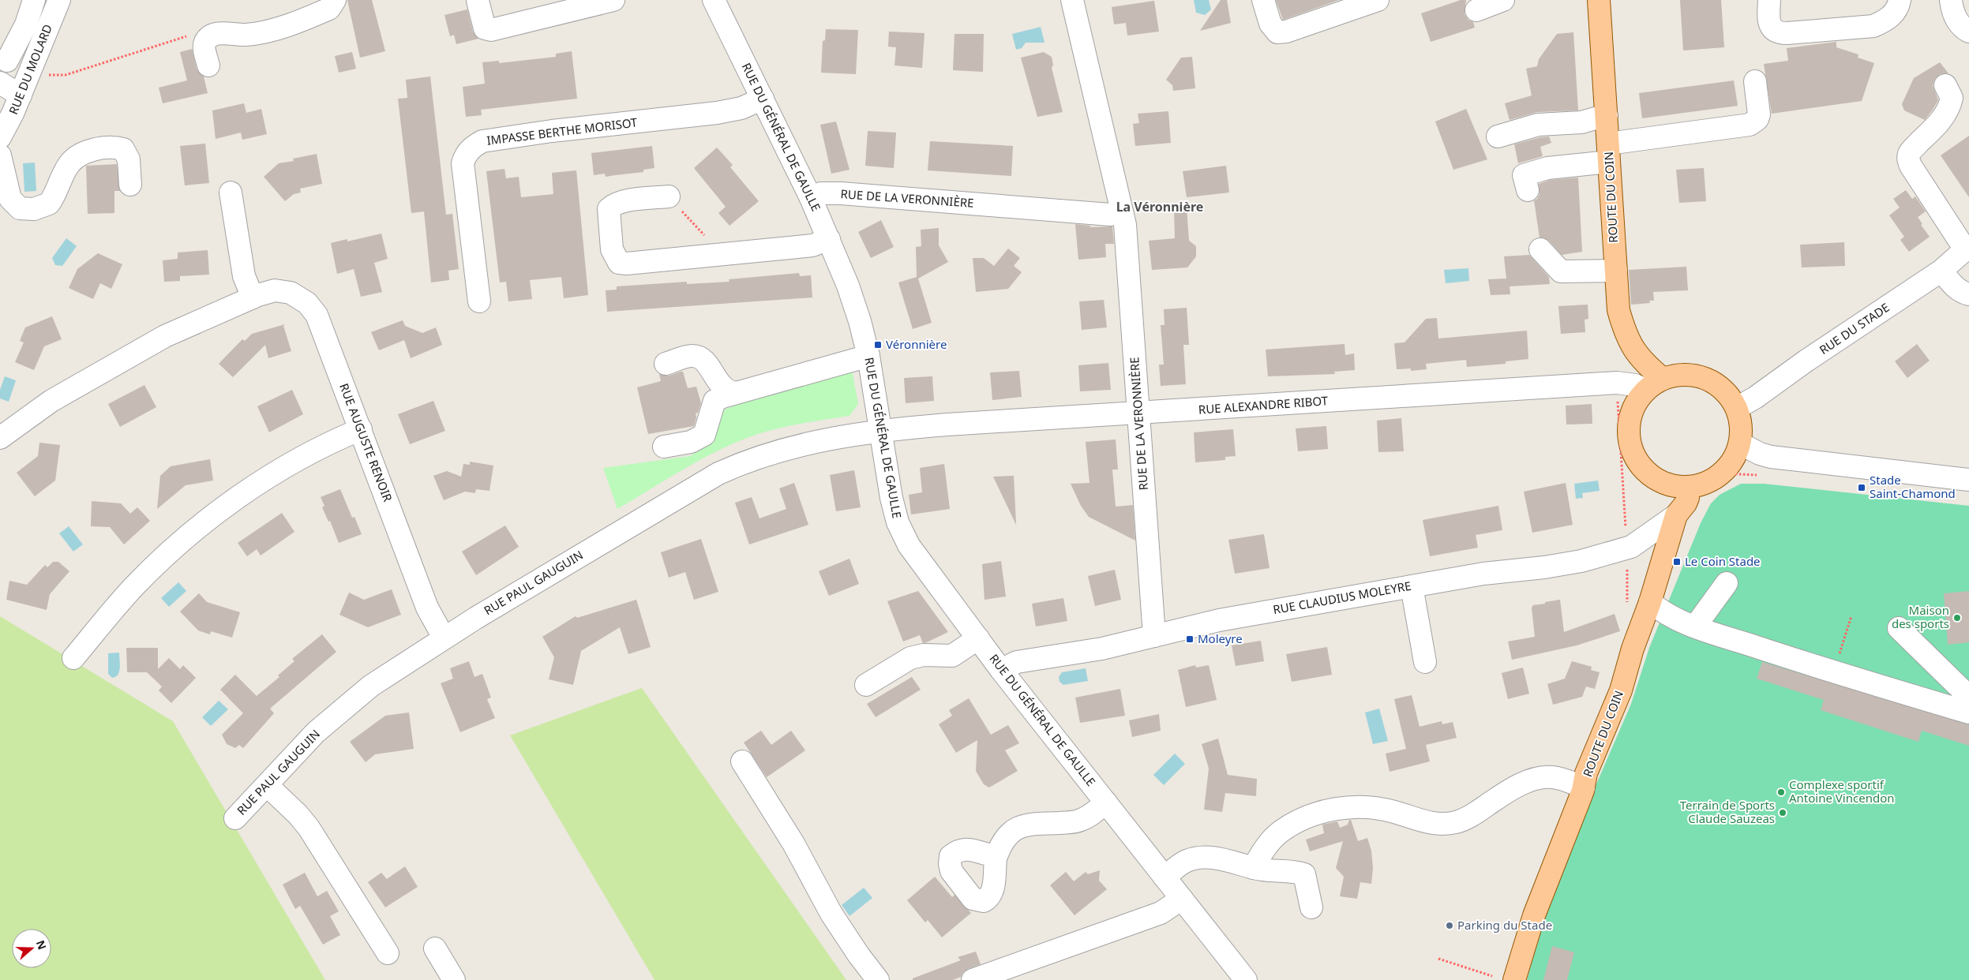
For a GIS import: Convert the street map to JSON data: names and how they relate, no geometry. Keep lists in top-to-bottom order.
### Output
{
  "streets": {
    "main road": ["ROUTE DU COIN"],
    "street": [
      "RUE DU MOLARD",
      "IMPASSE BERTHE MORISOT",
      "RUE DU GÉNÉRAL DE GAULLE",
      "RUE DE LA VERONNIÈRE",
      "RUE DU STADE",
      "RUE ALEXANDRE RIBOT",
      "RUE AUGUSTE RENOIR",
      "RUE PAUL GAUGUIN",
      "RUE CLAUDIUS MOLEYRE"
    ]
  },
  "crossings": [
    ["IMPASSE BERTHE MORISOT", "RUE DU GÉNÉRAL DE GAULLE"],
    ["RUE DU GÉNÉRAL DE GAULLE", "RUE DE LA VERONNIÈRE"],
    ["RUE DU GÉNÉRAL DE GAULLE", "RUE ALEXANDRE RIBOT"],
    ["RUE DU GÉNÉRAL DE GAULLE", "RUE PAUL GAUGUIN"],
    ["RUE DU GÉNÉRAL DE GAULLE", "RUE CLAUDIUS MOLEYRE"],
    ["ROUTE DU COIN", "RUE DU STADE"],
    ["ROUTE DU COIN", "RUE ALEXANDRE RIBOT"],
    ["ROUTE DU COIN", "RUE CLAUDIUS MOLEYRE"],
    ["RUE DE LA VERONNIÈRE", "RUE ALEXANDRE RIBOT"],
    ["RUE DE LA VERONNIÈRE", "RUE CLAUDIUS MOLEYRE"],
    ["RUE DU STADE", "RUE ALEXANDRE RIBOT"],
    ["RUE ALEXANDRE RIBOT", "RUE PAUL GAUGUIN"],
    ["RUE AUGUSTE RENOIR", "RUE PAUL GAUGUIN"]
  ],
  "districts": ["La Véronnière"],
  "places": {
    "transit": [
      "Véronnière",
      "Stade Saint-Chamond",
      "Le Coin Stade",
      "Moleyre"
    ],
    "other": [
      "Maison des sports",
      "Complexe sportif Antoine Vincendon",
      "Terrain de Sports Claude Sauzeas",
      "Parking du Stade"
    ]
  },
  "north": "right"
}
